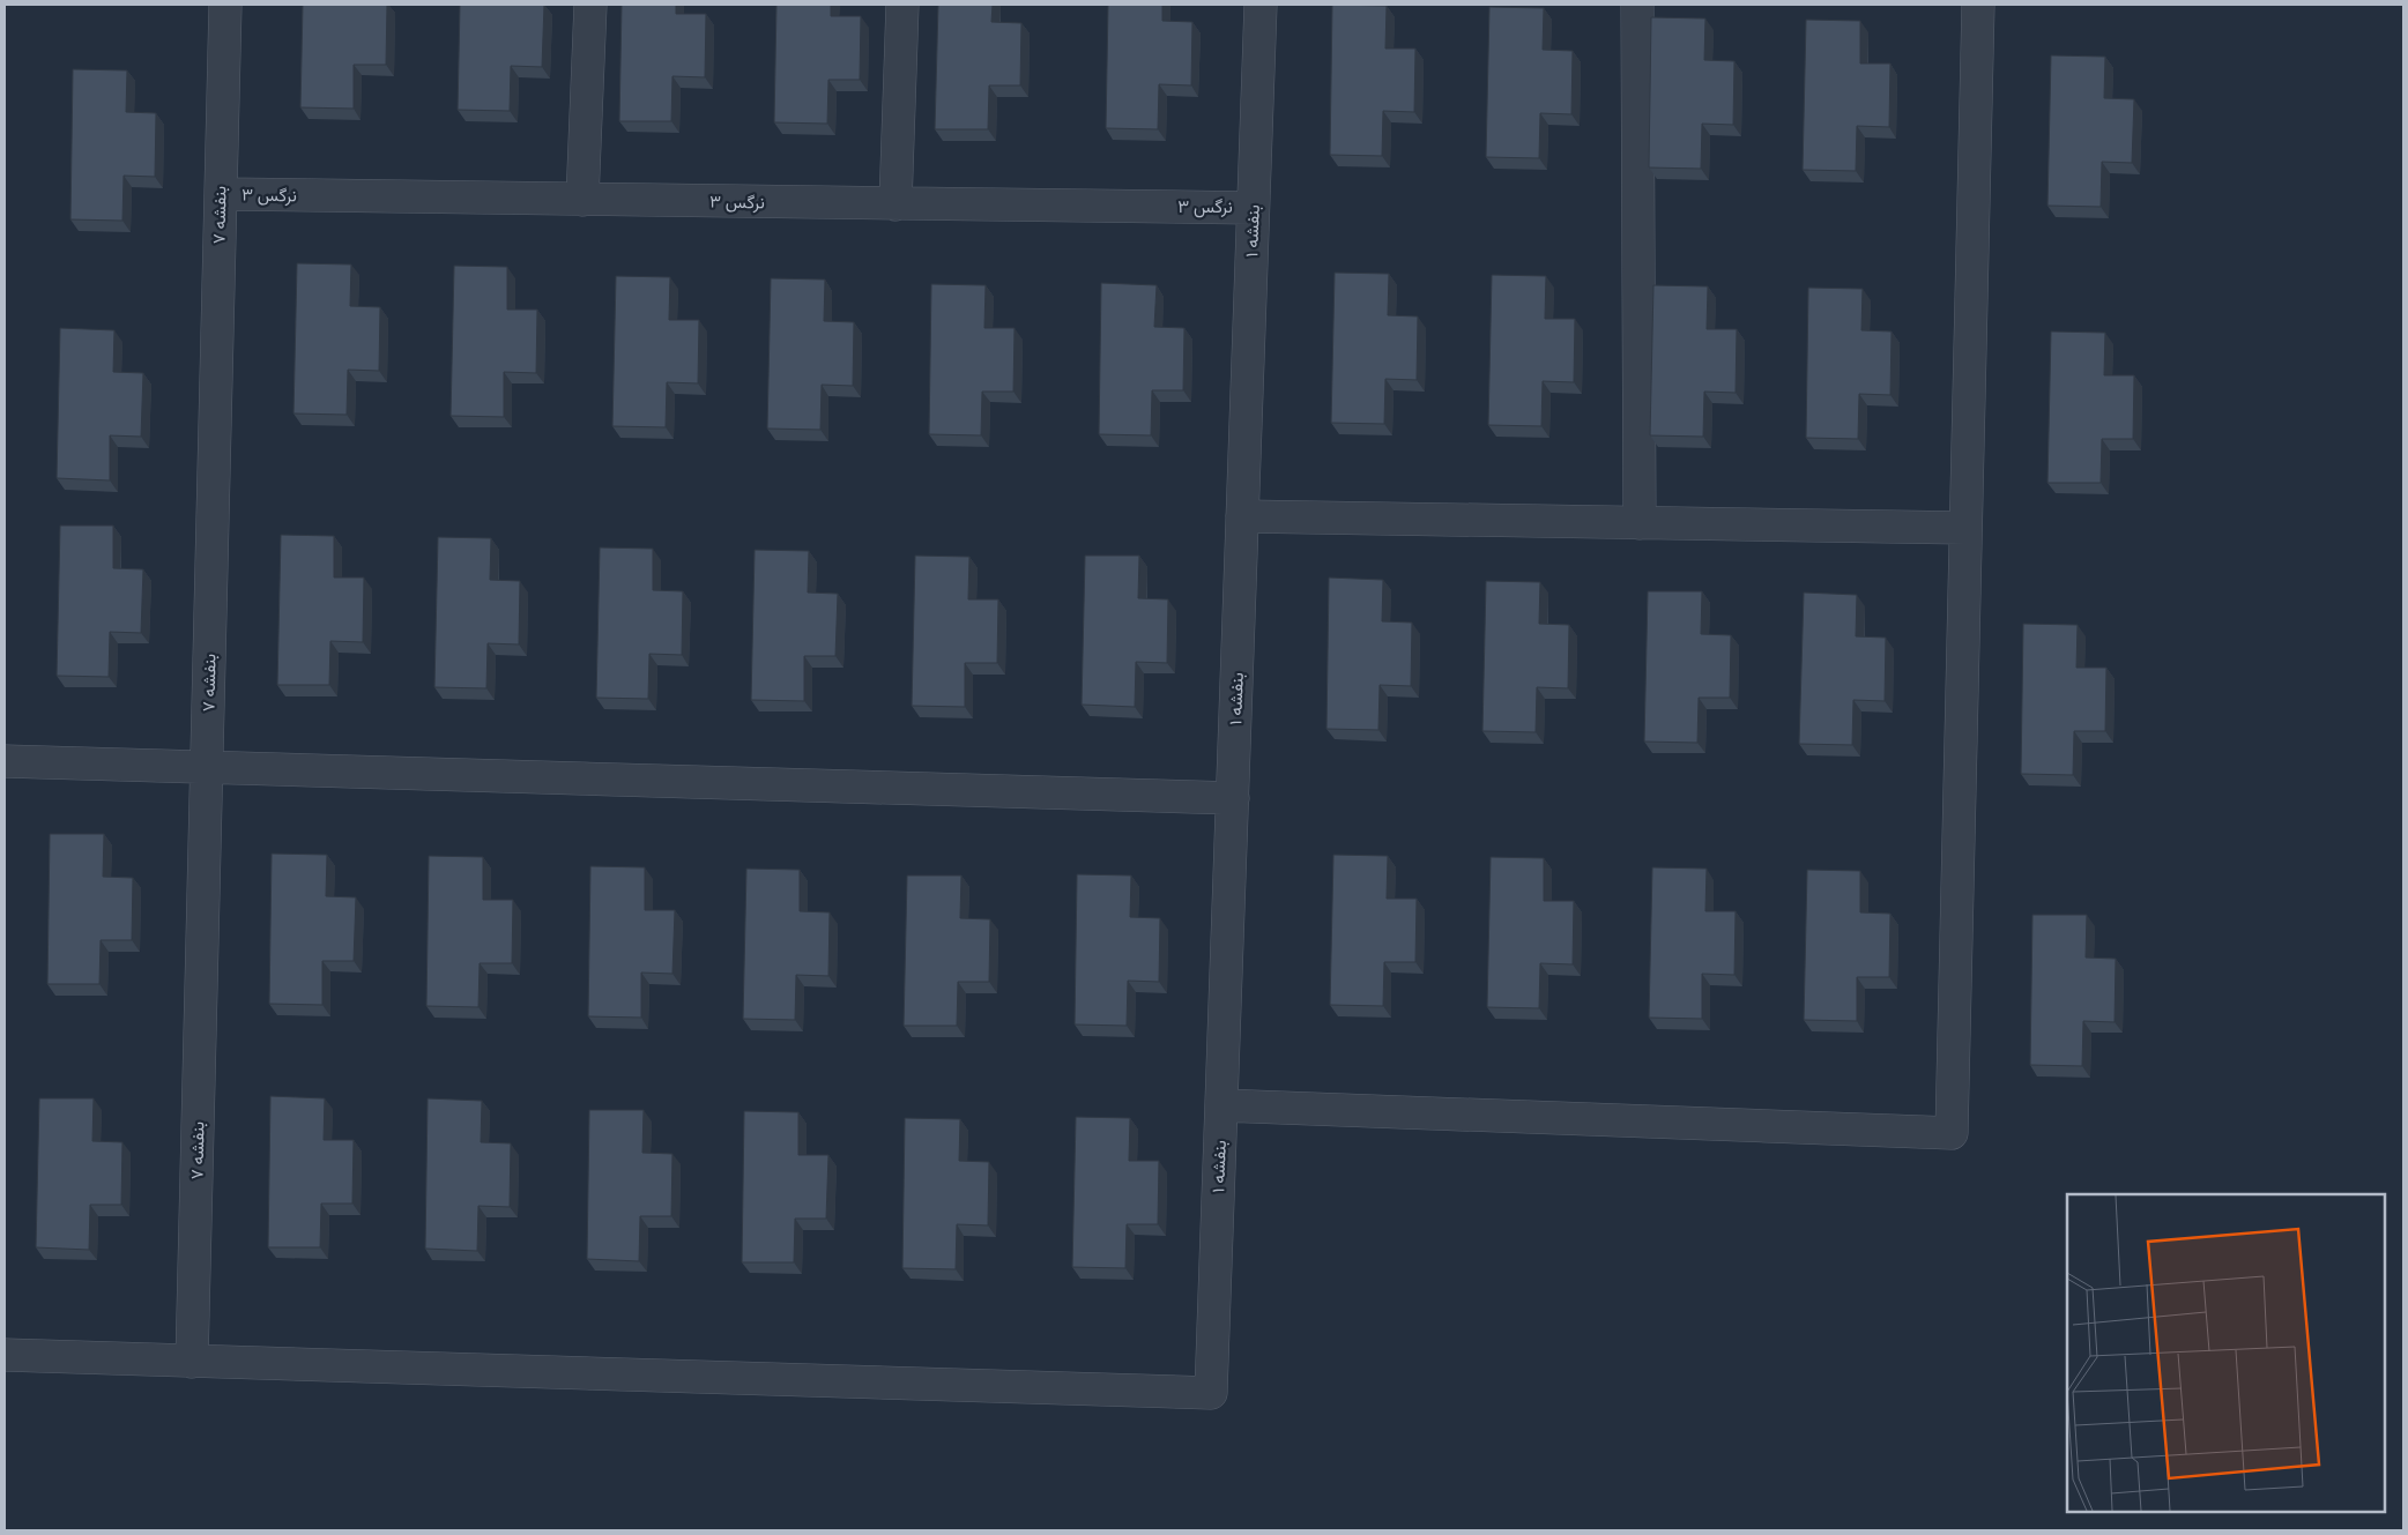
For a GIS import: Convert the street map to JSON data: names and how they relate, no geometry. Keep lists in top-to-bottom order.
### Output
{
  "streets": {
    "street": ["نرگس ۳", "بنفشه ۷", "بنفشه ۱"]
  },
  "crossings": [
    ["نرگس ۳", "بنفشه ۷"],
    ["نرگس ۳", "بنفشه ۱"],
    ["بنفشه ۷", "بنفشه ۱"]
  ]
}
